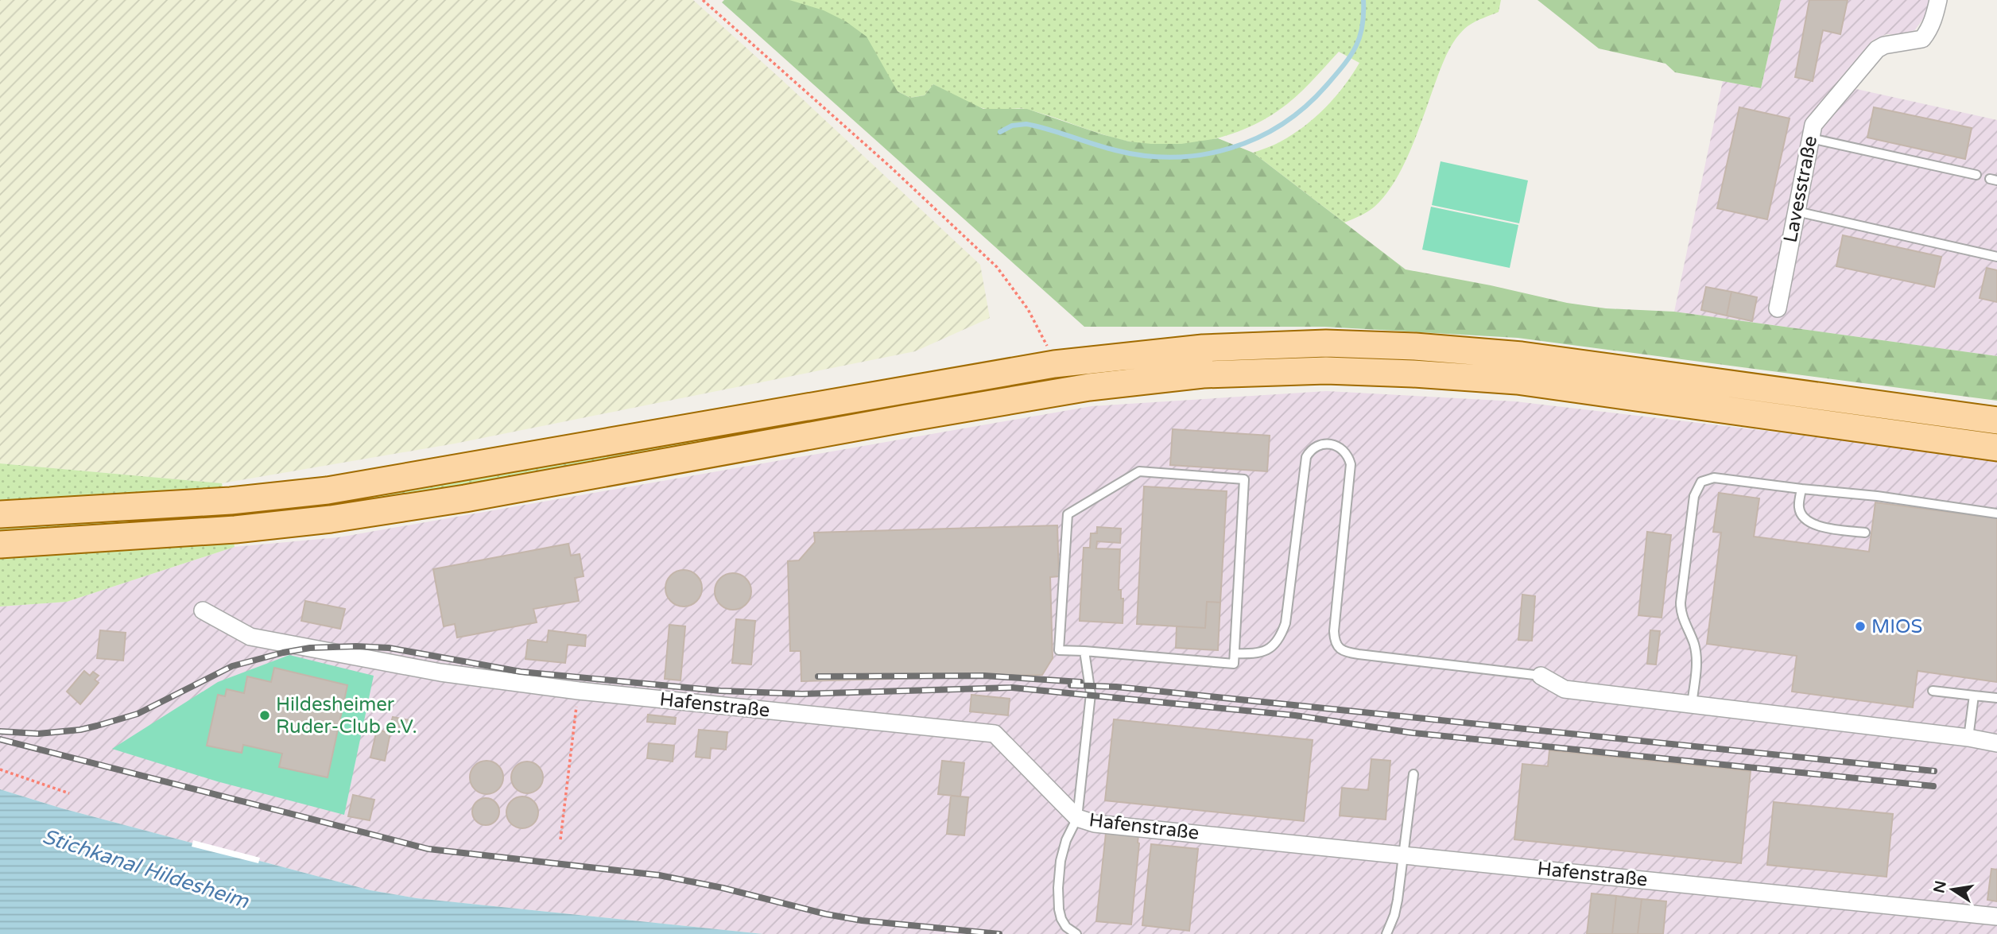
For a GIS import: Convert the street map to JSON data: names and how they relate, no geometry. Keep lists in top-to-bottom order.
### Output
{
  "streets": {
    "street": ["Lavesstraße", "Hafenstraße"]
  },
  "water": ["Stichkanal Hildesheim"],
  "places": ["MIOS", "Hildesheimer Ruder-Club e.V."],
  "north": "left"
}
